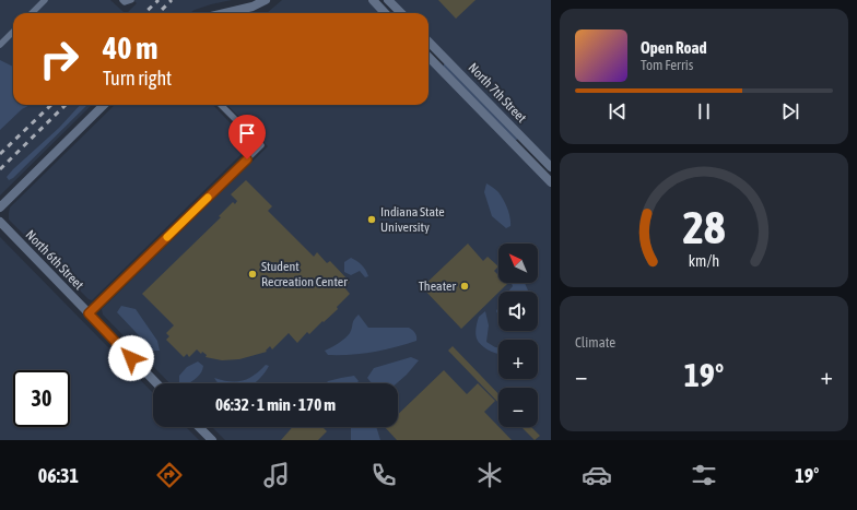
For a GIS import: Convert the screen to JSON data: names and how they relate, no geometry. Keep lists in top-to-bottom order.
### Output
{
  "streets": {
    "street": ["North 7th Street", "North 6th Street"]
  },
  "places": ["Indiana State University", "Student Recreation Center", "Theater"],
  "north": "top left",
  "page": {
    "turn": ["40 m", "Turn right"],
    "song": ["Open Road", "Tom Ferris"],
    "map_buttons": ["+", "−"],
    "tile": "Climate",
    "heat": ["−", "19°", "+"],
    "limit": "30",
    "trip": "06:32 · 1 min · 170 m",
    "tabs": ["06:31", "19°"],
    "gauge": ["28", "km/h"]
  }
}
